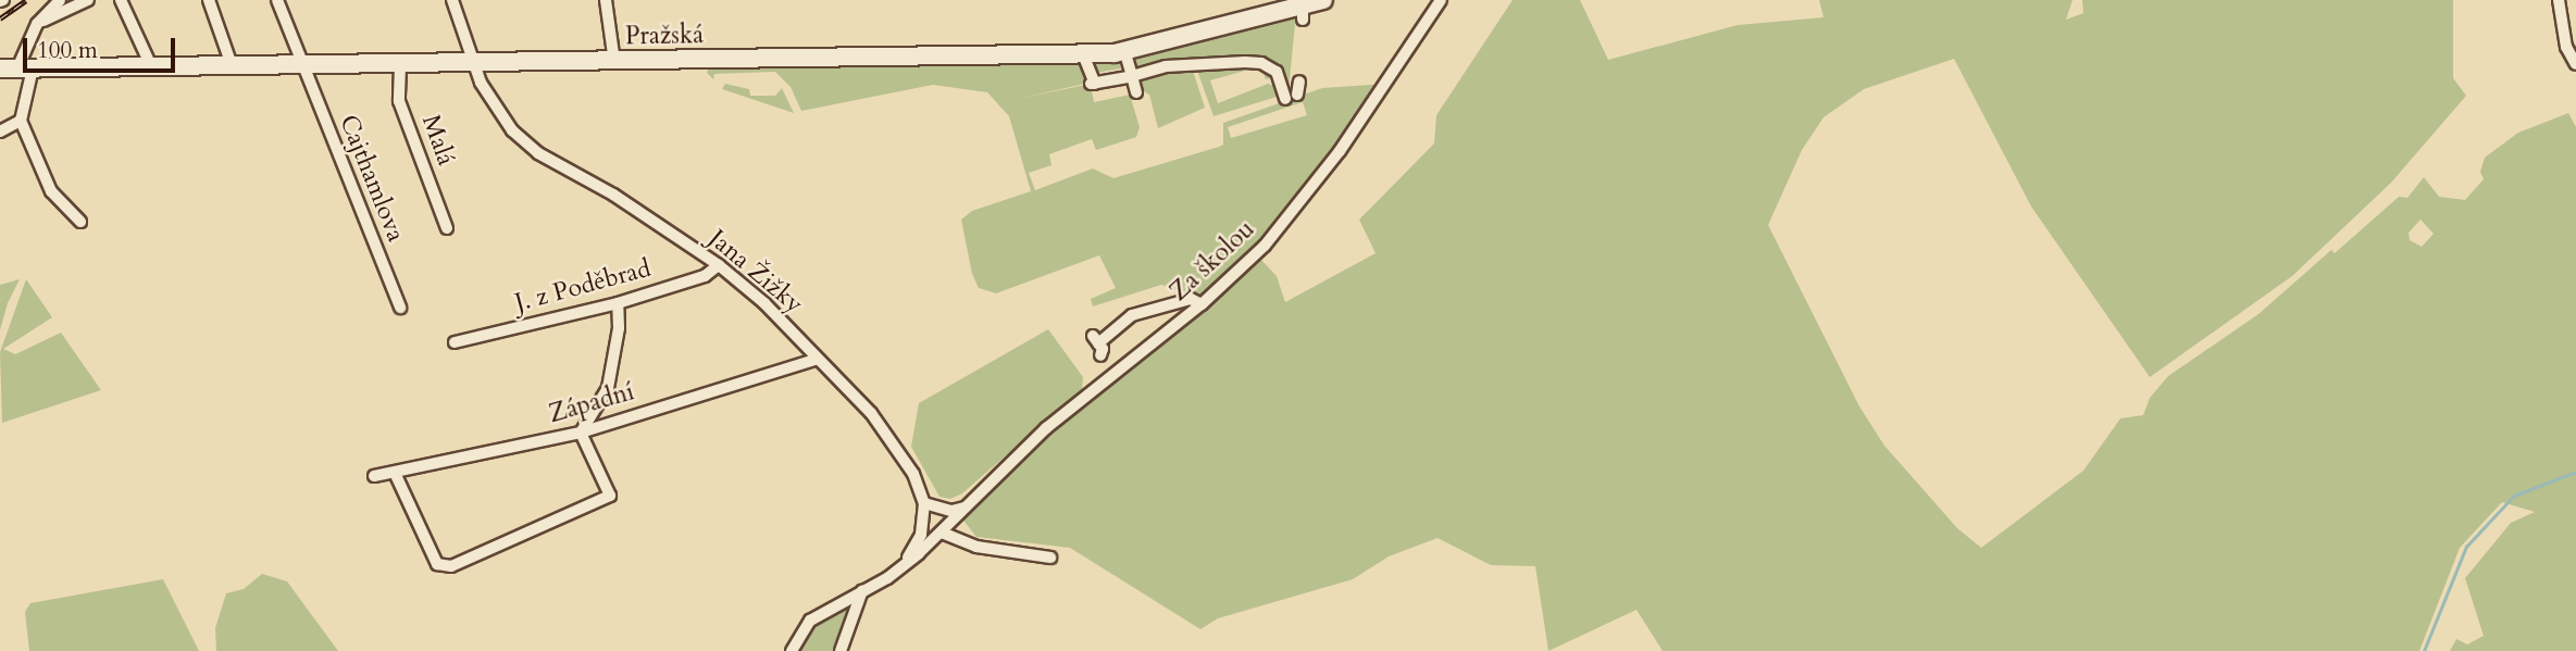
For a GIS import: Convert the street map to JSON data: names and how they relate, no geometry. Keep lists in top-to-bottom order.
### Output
{
  "streets": {
    "street": [
      "Pražská",
      "Malá",
      "Cajthamlova",
      "Za školou",
      "Jana Žižky",
      "J. z Poděbrad",
      "Západní"
    ]
  },
  "crossings": [
    ["Pražská", "Malá"],
    ["Pražská", "Cajthamlova"],
    ["Pražská", "Jana Žižky"],
    ["Jana Žižky", "J. z Poděbrad"],
    ["Jana Žižky", "Západní"]
  ],
  "scale_bar": "100 m"
}
